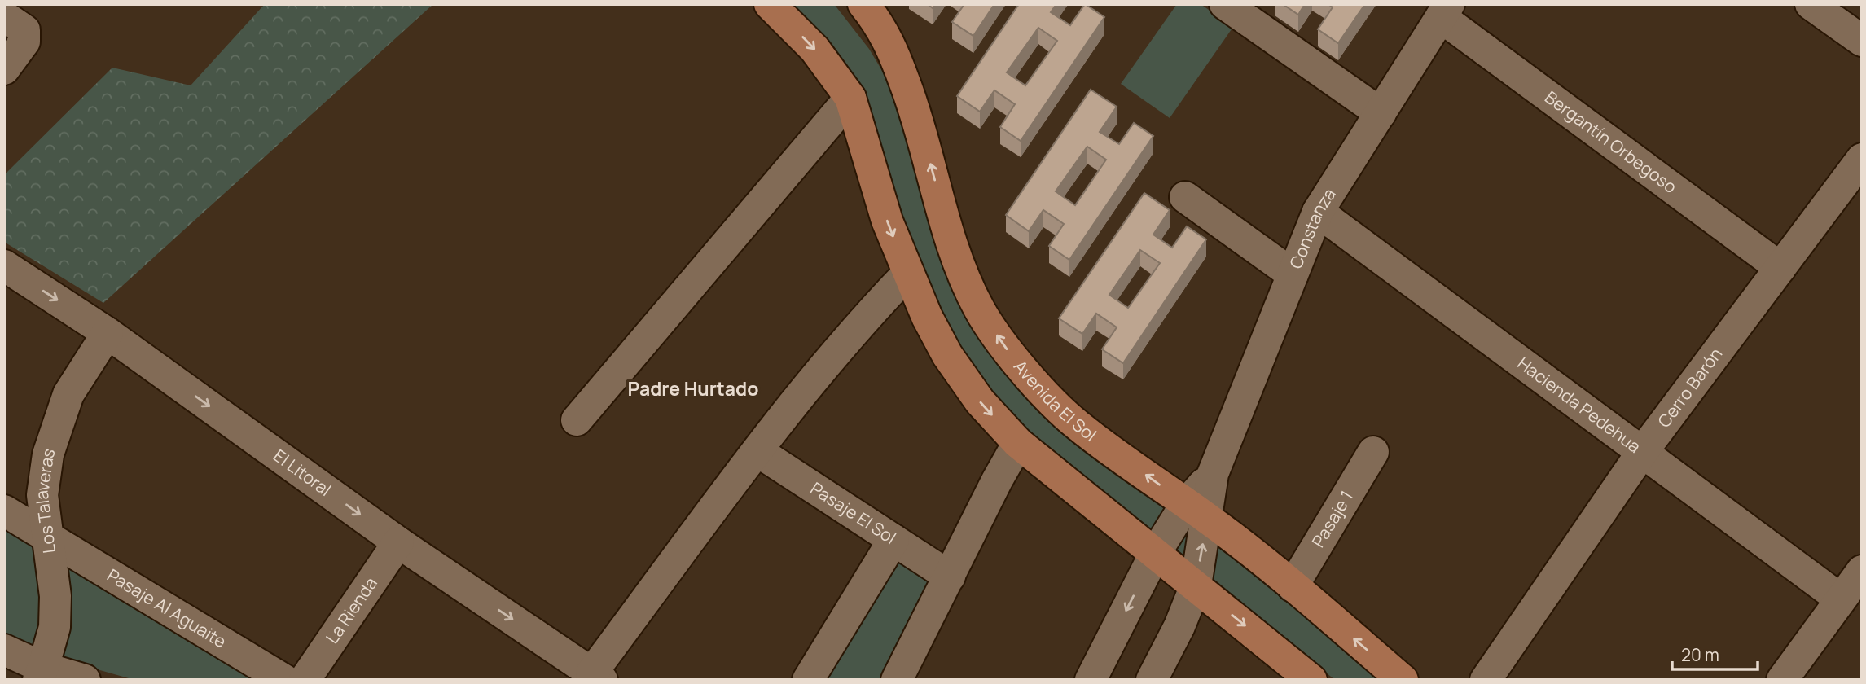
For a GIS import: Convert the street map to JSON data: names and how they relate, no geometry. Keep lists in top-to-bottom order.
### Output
{
  "streets": {
    "main road": ["Avenida El Sol"],
    "street": [
      "Bergantín Orbegoso",
      "Constanza",
      "Cerro Barón",
      "Hacienda Pedehua",
      "El Litoral",
      "Los Talaveras",
      "Pasaje El Sol",
      "Pasaje 1",
      "Pasaje Al Aguaite",
      "La Rienda"
    ]
  },
  "crossings": [
    ["Bergantín Orbegoso", "Constanza"],
    ["Bergantín Orbegoso", "Cerro Barón"],
    ["Constanza", "Avenida El Sol"],
    ["Constanza", "Hacienda Pedehua"],
    ["Cerro Barón", "Hacienda Pedehua"],
    ["Avenida El Sol", "Pasaje 1"],
    ["El Litoral", "Los Talaveras"],
    ["El Litoral", "La Rienda"],
    ["Los Talaveras", "Pasaje Al Aguaite"]
  ],
  "one_way": ["El Litoral"],
  "districts": ["Padre Hurtado"],
  "scale_bar": "20 m"
}
